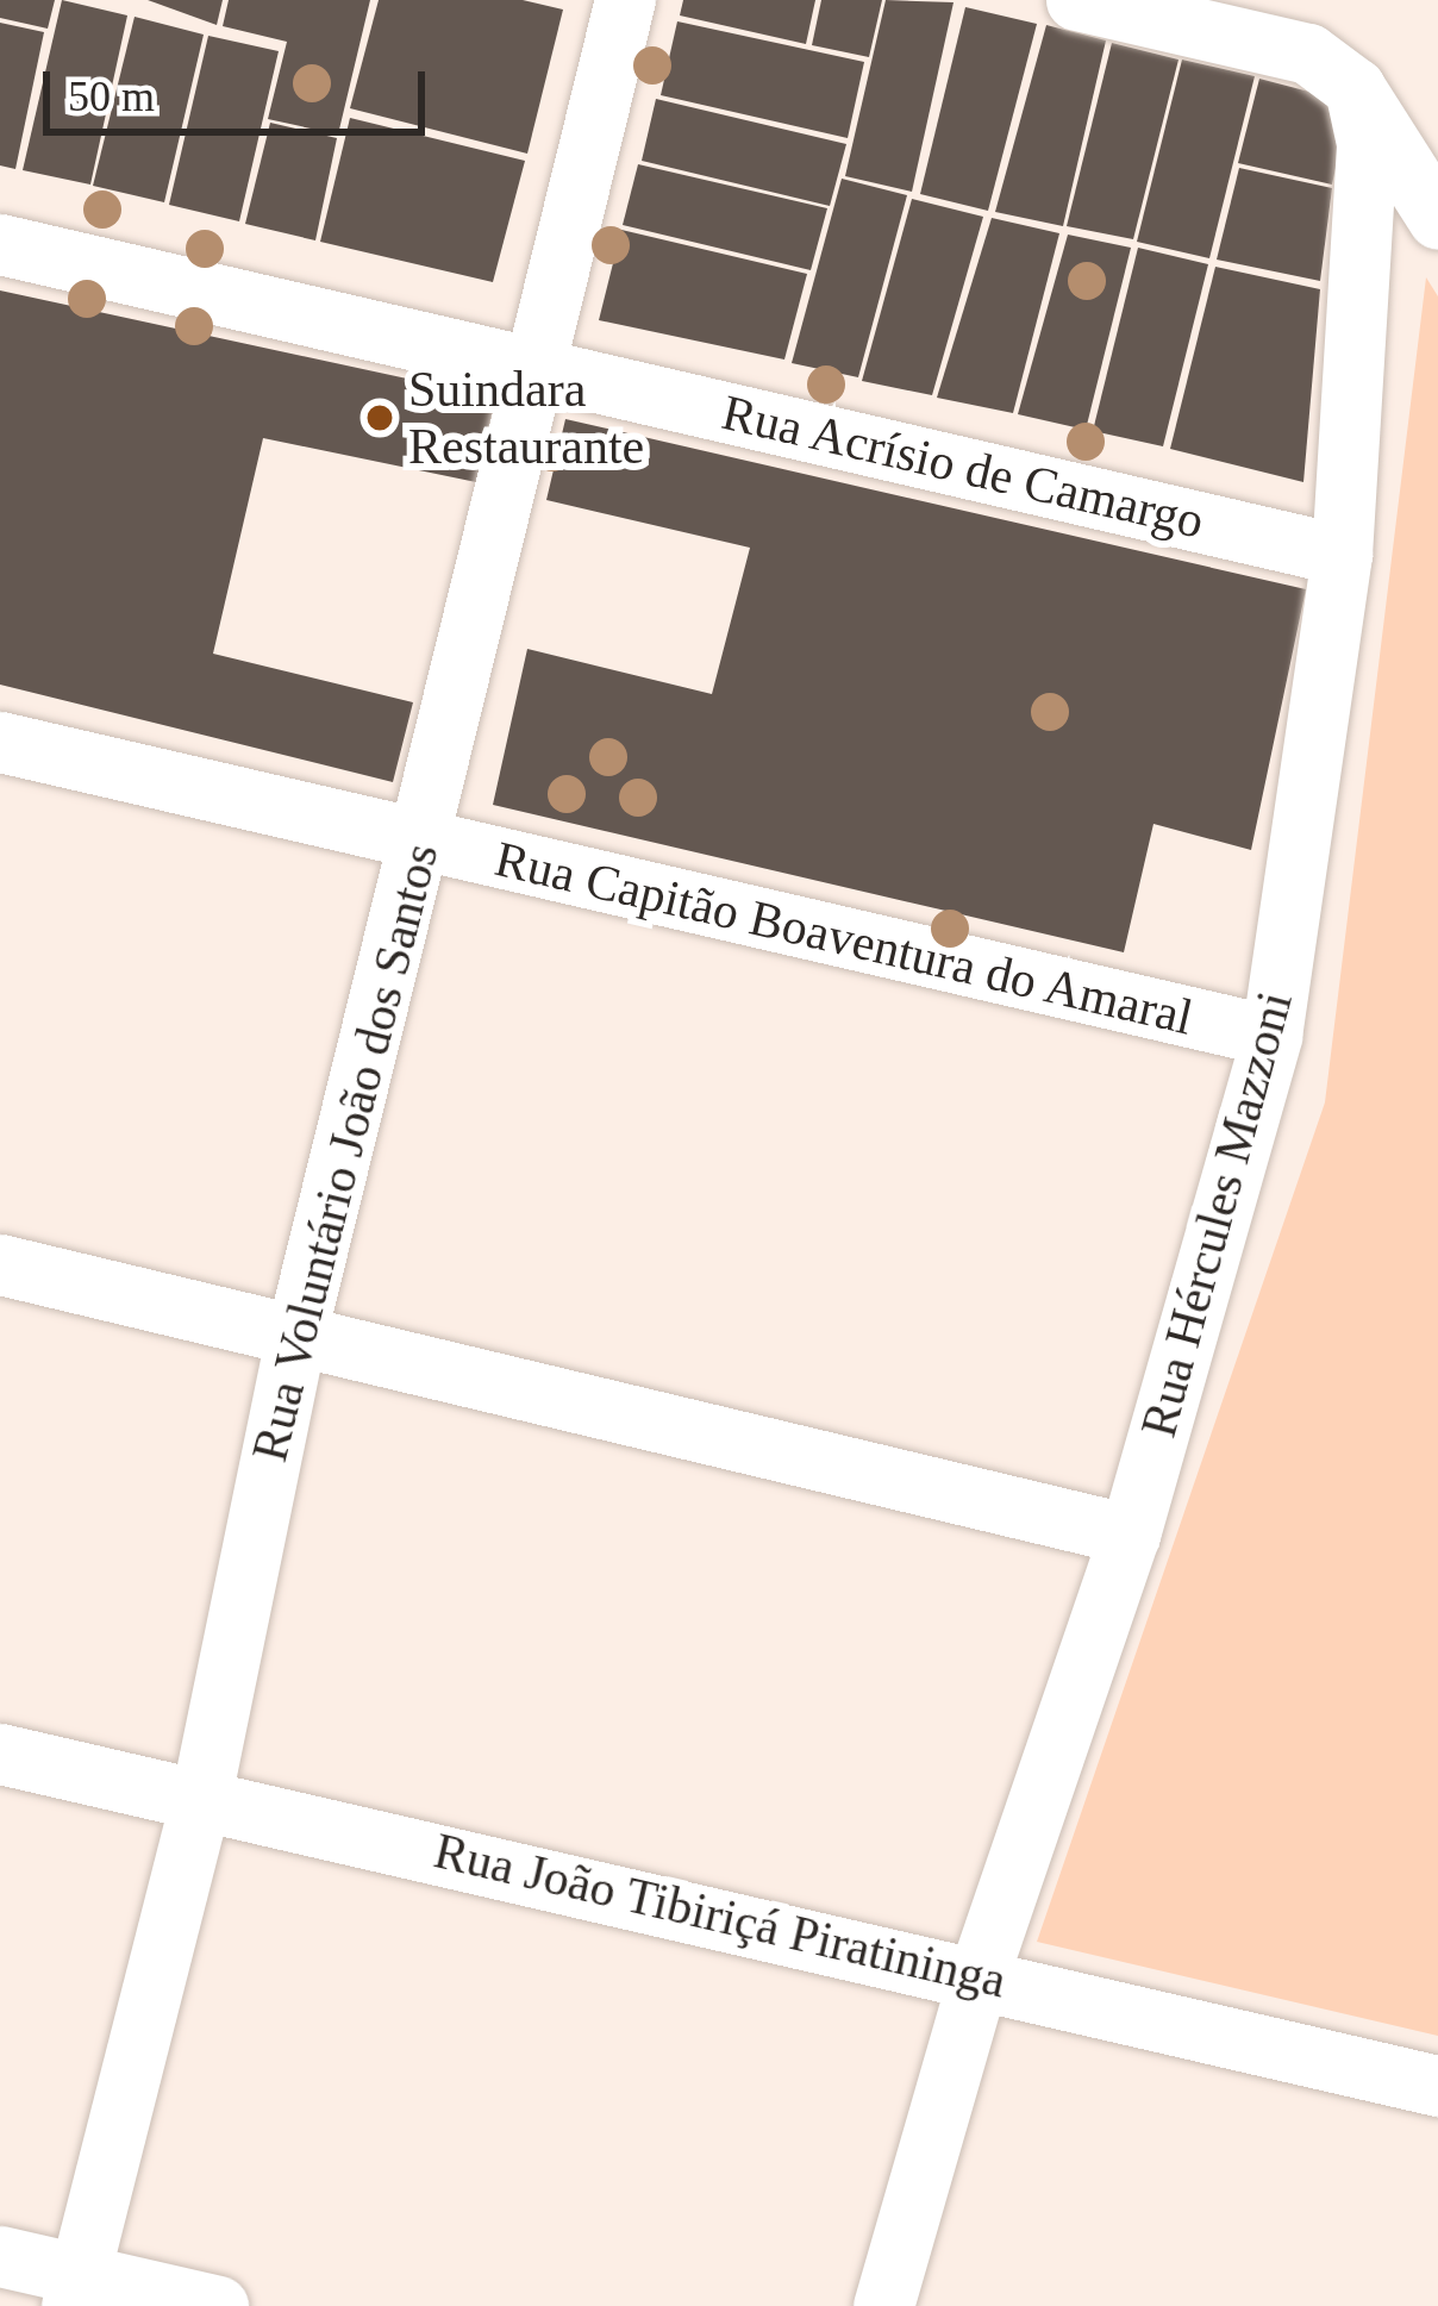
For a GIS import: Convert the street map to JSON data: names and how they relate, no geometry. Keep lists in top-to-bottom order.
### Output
{
  "streets": {
    "street": [
      "Rua Acrísio de Camargo",
      "Rua Capitão Boaventura do Amaral",
      "Rua Voluntário João dos Santos",
      "Rua Hércules Mazzoni",
      "Rua João Tibiriçá Piratininga"
    ]
  },
  "crossings": [
    ["Rua Acrísio de Camargo", "Rua Voluntário João dos Santos"],
    ["Rua Acrísio de Camargo", "Rua Hércules Mazzoni"],
    ["Rua Capitão Boaventura do Amaral", "Rua Voluntário João dos Santos"],
    ["Rua Capitão Boaventura do Amaral", "Rua Hércules Mazzoni"],
    ["Rua Voluntário João dos Santos", "Rua João Tibiriçá Piratininga"],
    ["Rua Hércules Mazzoni", "Rua João Tibiriçá Piratininga"]
  ],
  "places": ["Suindara Restaurante"],
  "scale_bar": "50 m"
}
